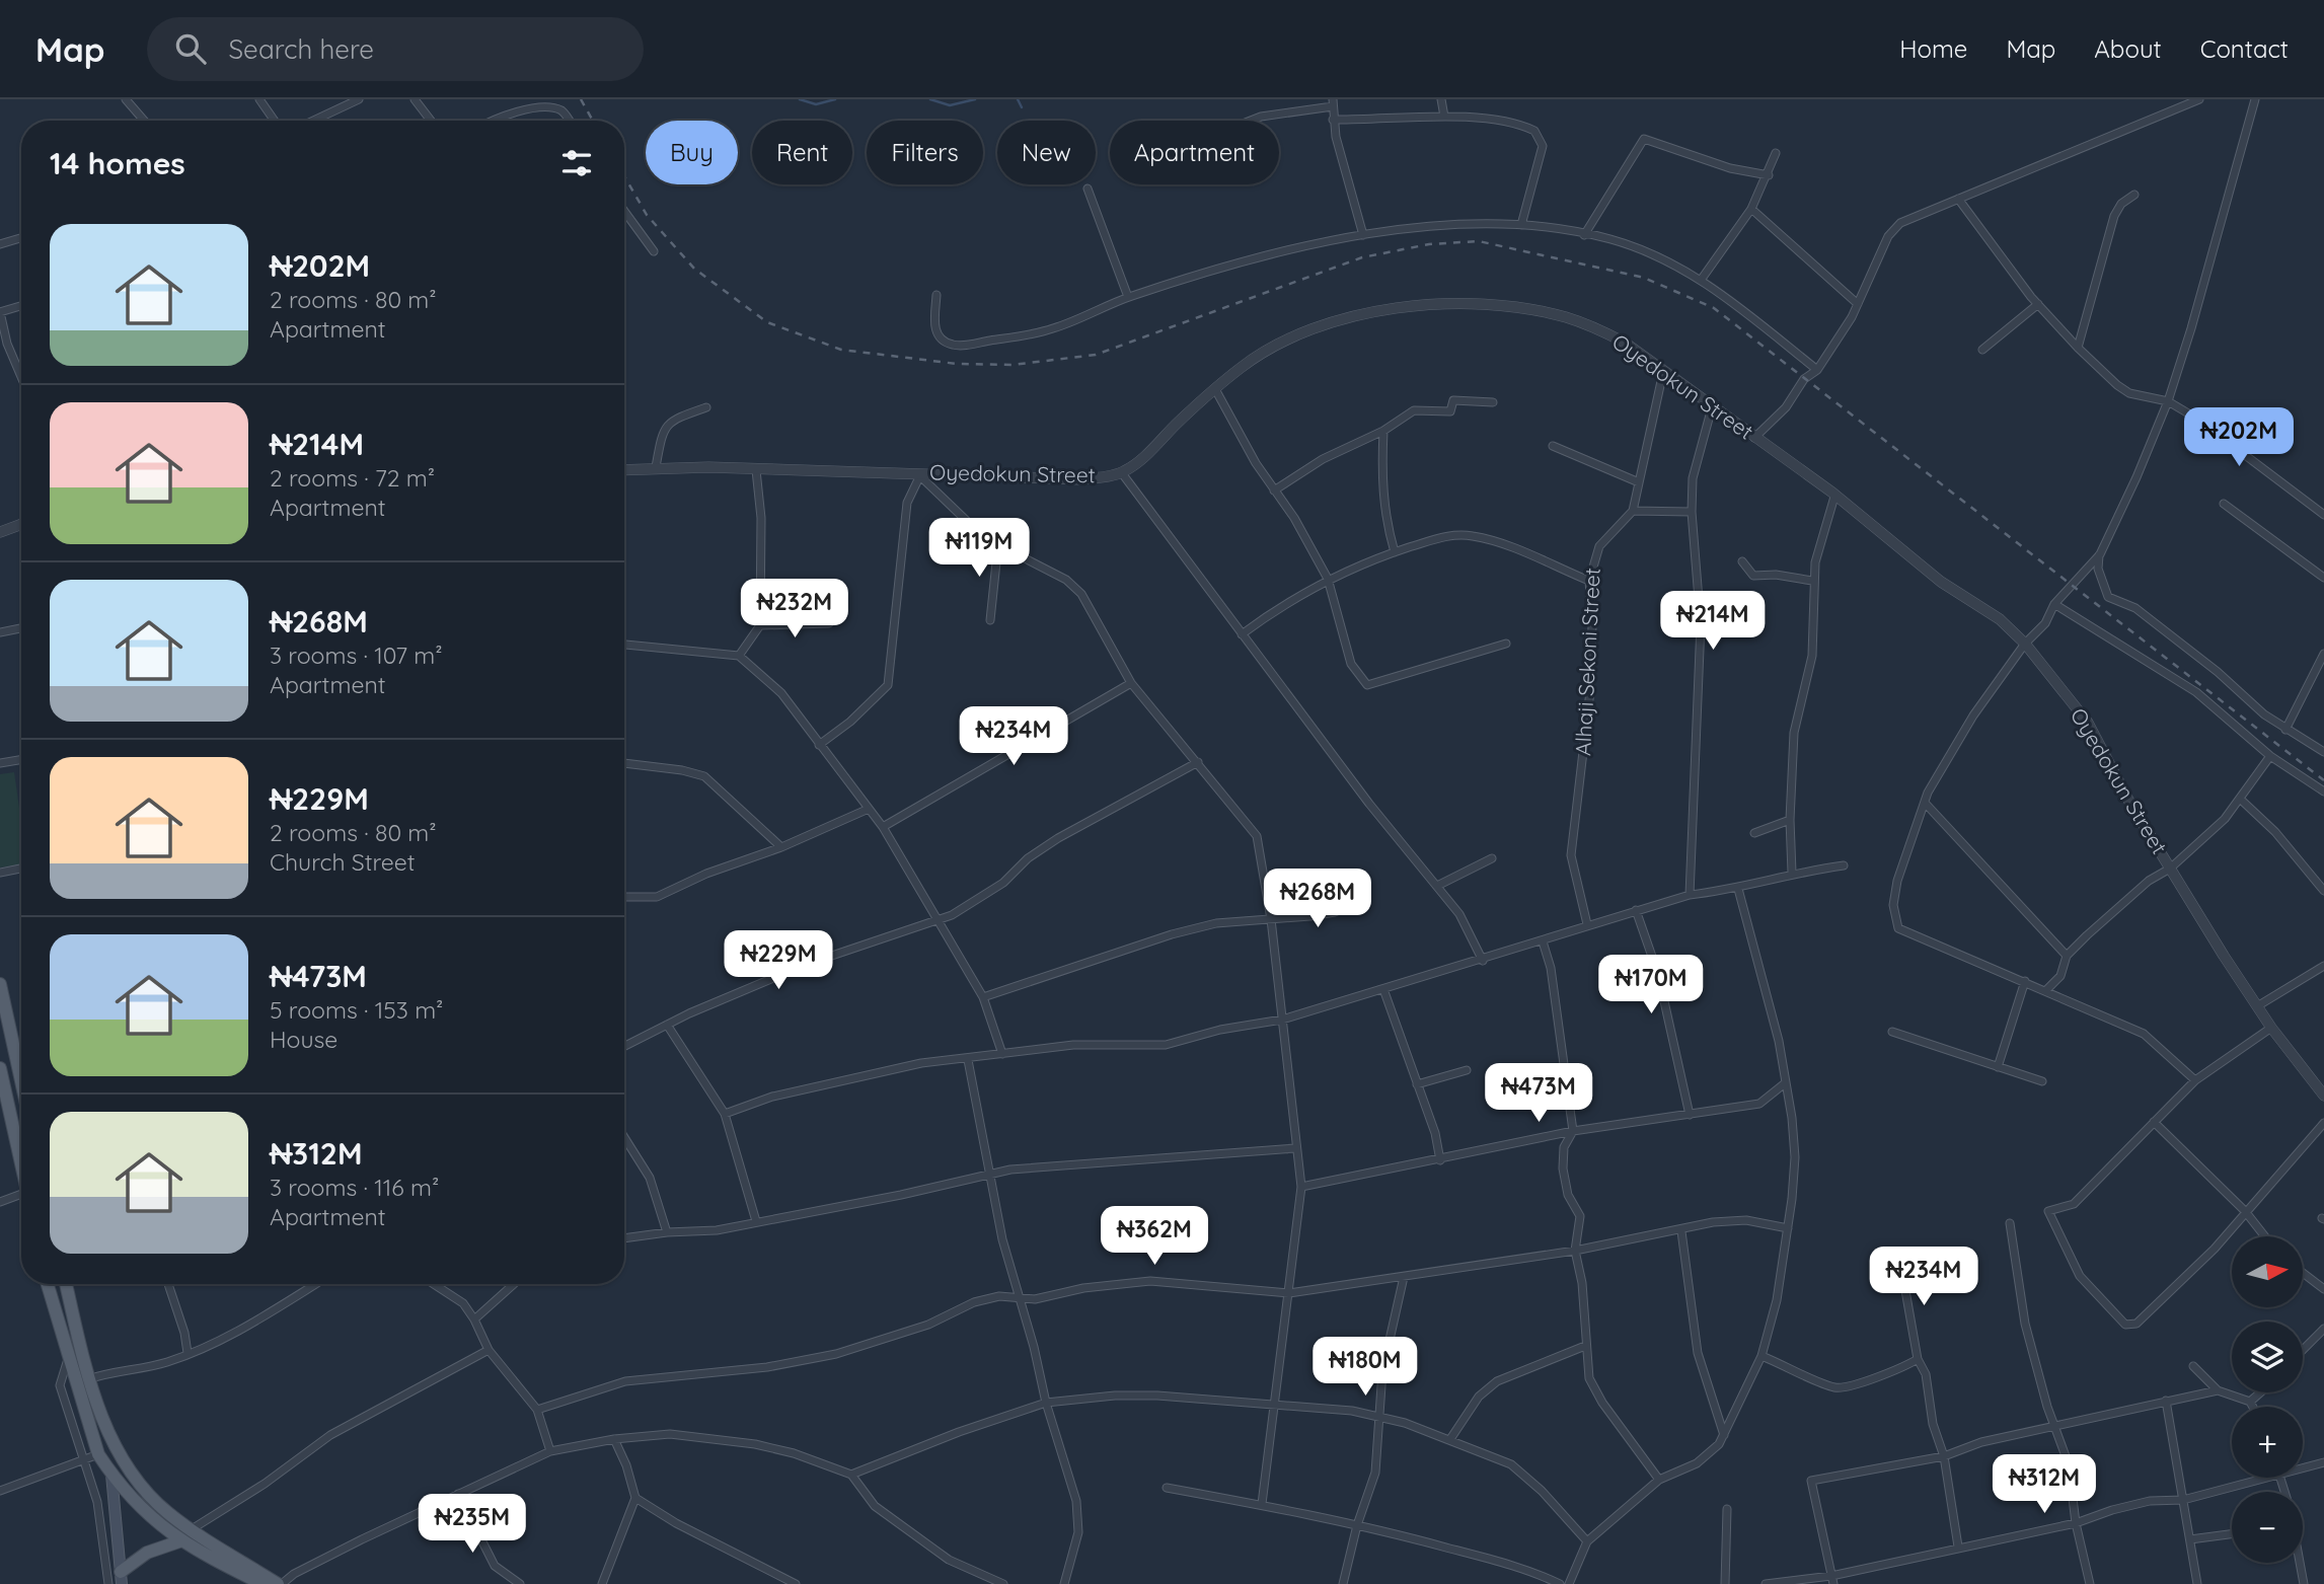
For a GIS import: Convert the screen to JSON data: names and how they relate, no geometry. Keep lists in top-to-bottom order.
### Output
{
  "streets": {
    "street": ["Oyedokun Street", "Alhaji Sekoni Street"]
  },
  "north": "right",
  "page": {
    "header": "Map",
    "search": "Search here",
    "nav": [
      "Home",
      "Map",
      "About",
      "Contact"
    ],
    "chip": [
      "Buy",
      "Rent",
      "Filters",
      "New",
      "Apartment"
    ],
    "heading": "14 homes",
    "list": [
      {
        "name": "₦202M",
        "note": "2 rooms · 80 m² · Apartment"
      },
      {
        "name": "₦214M",
        "note": "2 rooms · 72 m² · Apartment"
      },
      {
        "name": "₦268M",
        "note": "3 rooms · 107 m² · Apartment"
      },
      {
        "name": "₦229M",
        "note": "2 rooms · 80 m² · Church Street"
      },
      {
        "name": "₦473M",
        "note": "5 rooms · 153 m² · House"
      },
      {
        "name": "₦312M",
        "note": "3 rooms · 116 m² · Apartment"
      }
    ],
    "price": [
      "₦202M",
      "₦119M",
      "₦232M",
      "₦214M",
      "₦234M",
      "₦268M",
      "₦229M",
      "₦170M",
      "₦473M",
      "₦362M",
      "₦234M",
      "₦180M",
      "₦312M",
      "₦235M"
    ],
    "map_buttons": ["+", "−"]
  }
}
